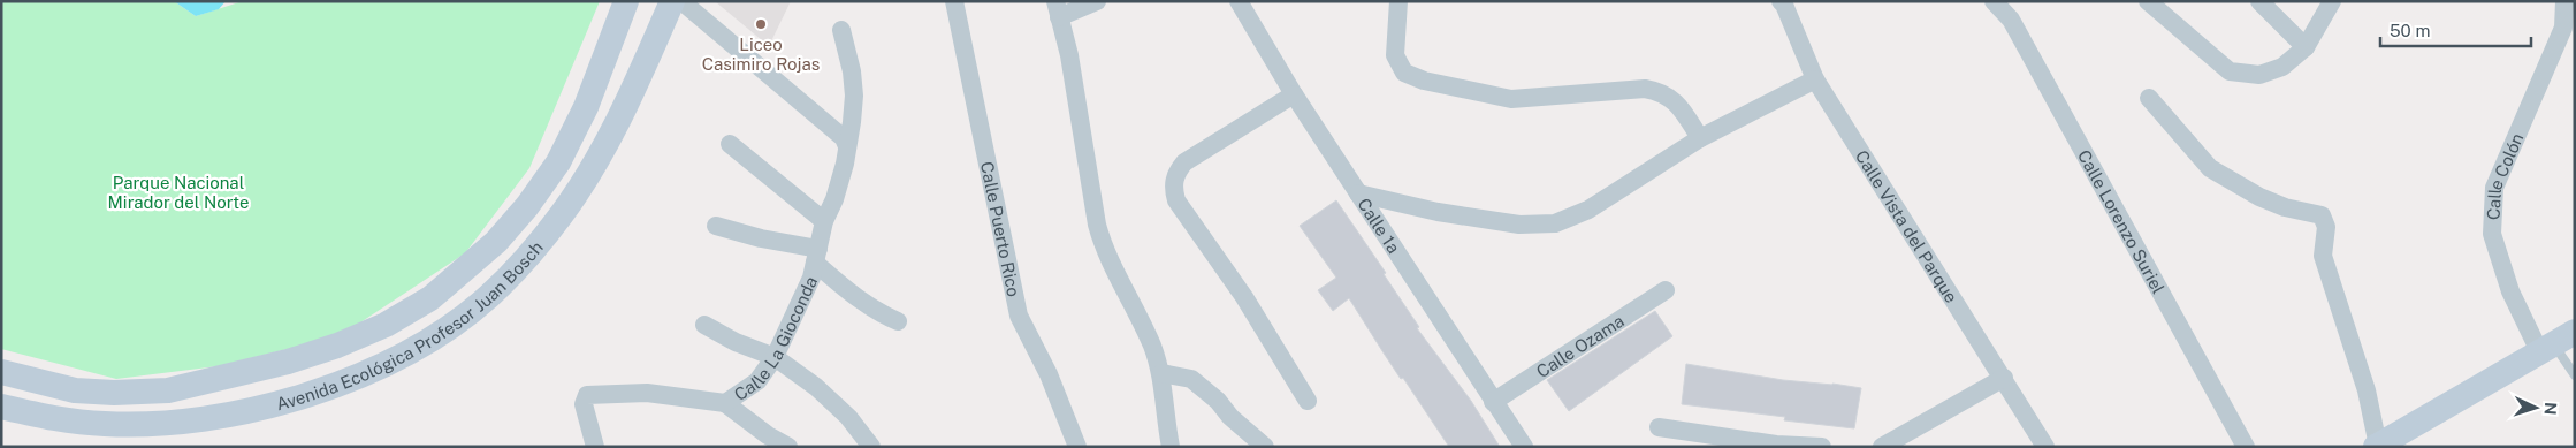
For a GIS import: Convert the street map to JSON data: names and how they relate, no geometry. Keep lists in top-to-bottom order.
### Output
{
  "streets": {
    "street": [
      "Calle Colón",
      "Calle Lorenzo Suriel",
      "Calle 1a",
      "Calle Vista del Parque",
      "Calle Puerto Rico",
      "Avenida Ecológica Profesor Juan Bosch",
      "Calle La Gioconda",
      "Calle Ozama"
    ]
  },
  "crossings": [
    ["Calle 1a", "Calle Ozama"]
  ],
  "parks": ["Parque Nacional Mirador del Norte"],
  "places": ["Liceo Casimiro Rojas"],
  "scale_bar": "50 m",
  "north": "right"
}
